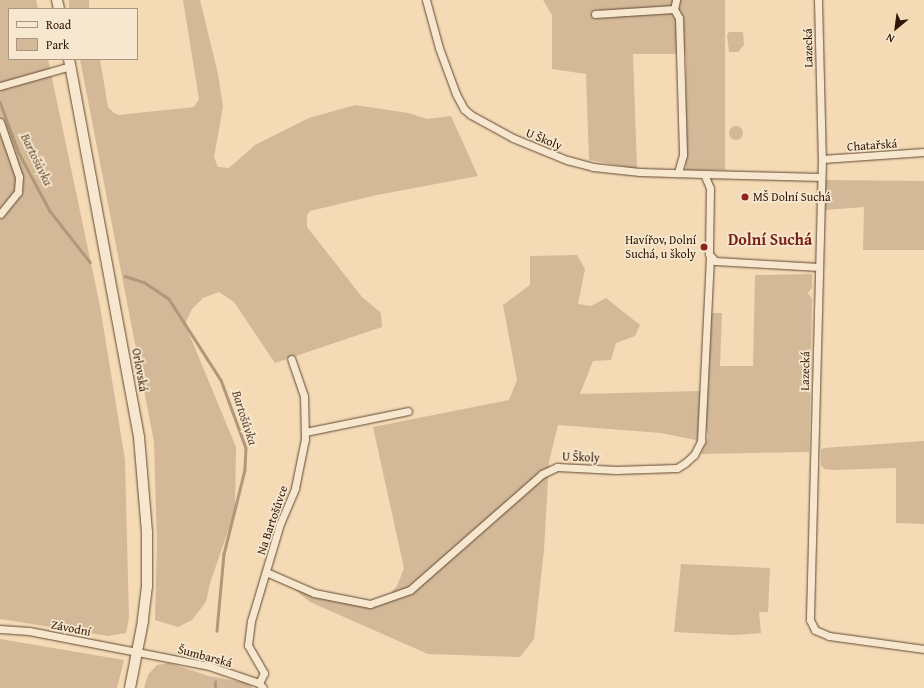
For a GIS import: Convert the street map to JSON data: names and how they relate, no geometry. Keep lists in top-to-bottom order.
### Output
{
  "streets": {
    "street": [
      "Lazecká",
      "U Školy",
      "Chatařská",
      "Orlovská",
      "Na Bartošůvce",
      "Závodní",
      "Šumbarská"
    ]
  },
  "crossings": [
    ["Lazecká", "Chatařská"],
    ["U Školy", "Na Bartošůvce"],
    ["Orlovská", "Závodní"],
    ["Orlovská", "Šumbarská"],
    ["Na Bartošůvce", "Šumbarská"],
    ["Závodní", "Šumbarská"]
  ],
  "districts": ["Dolní Suchá"],
  "water": ["Bartošůvka"],
  "places": ["MŠ Dolní Suchá", "Havířov, Dolní Suchá, u školy"],
  "legend": ["Road", "Park"],
  "north": "bottom left"
}
